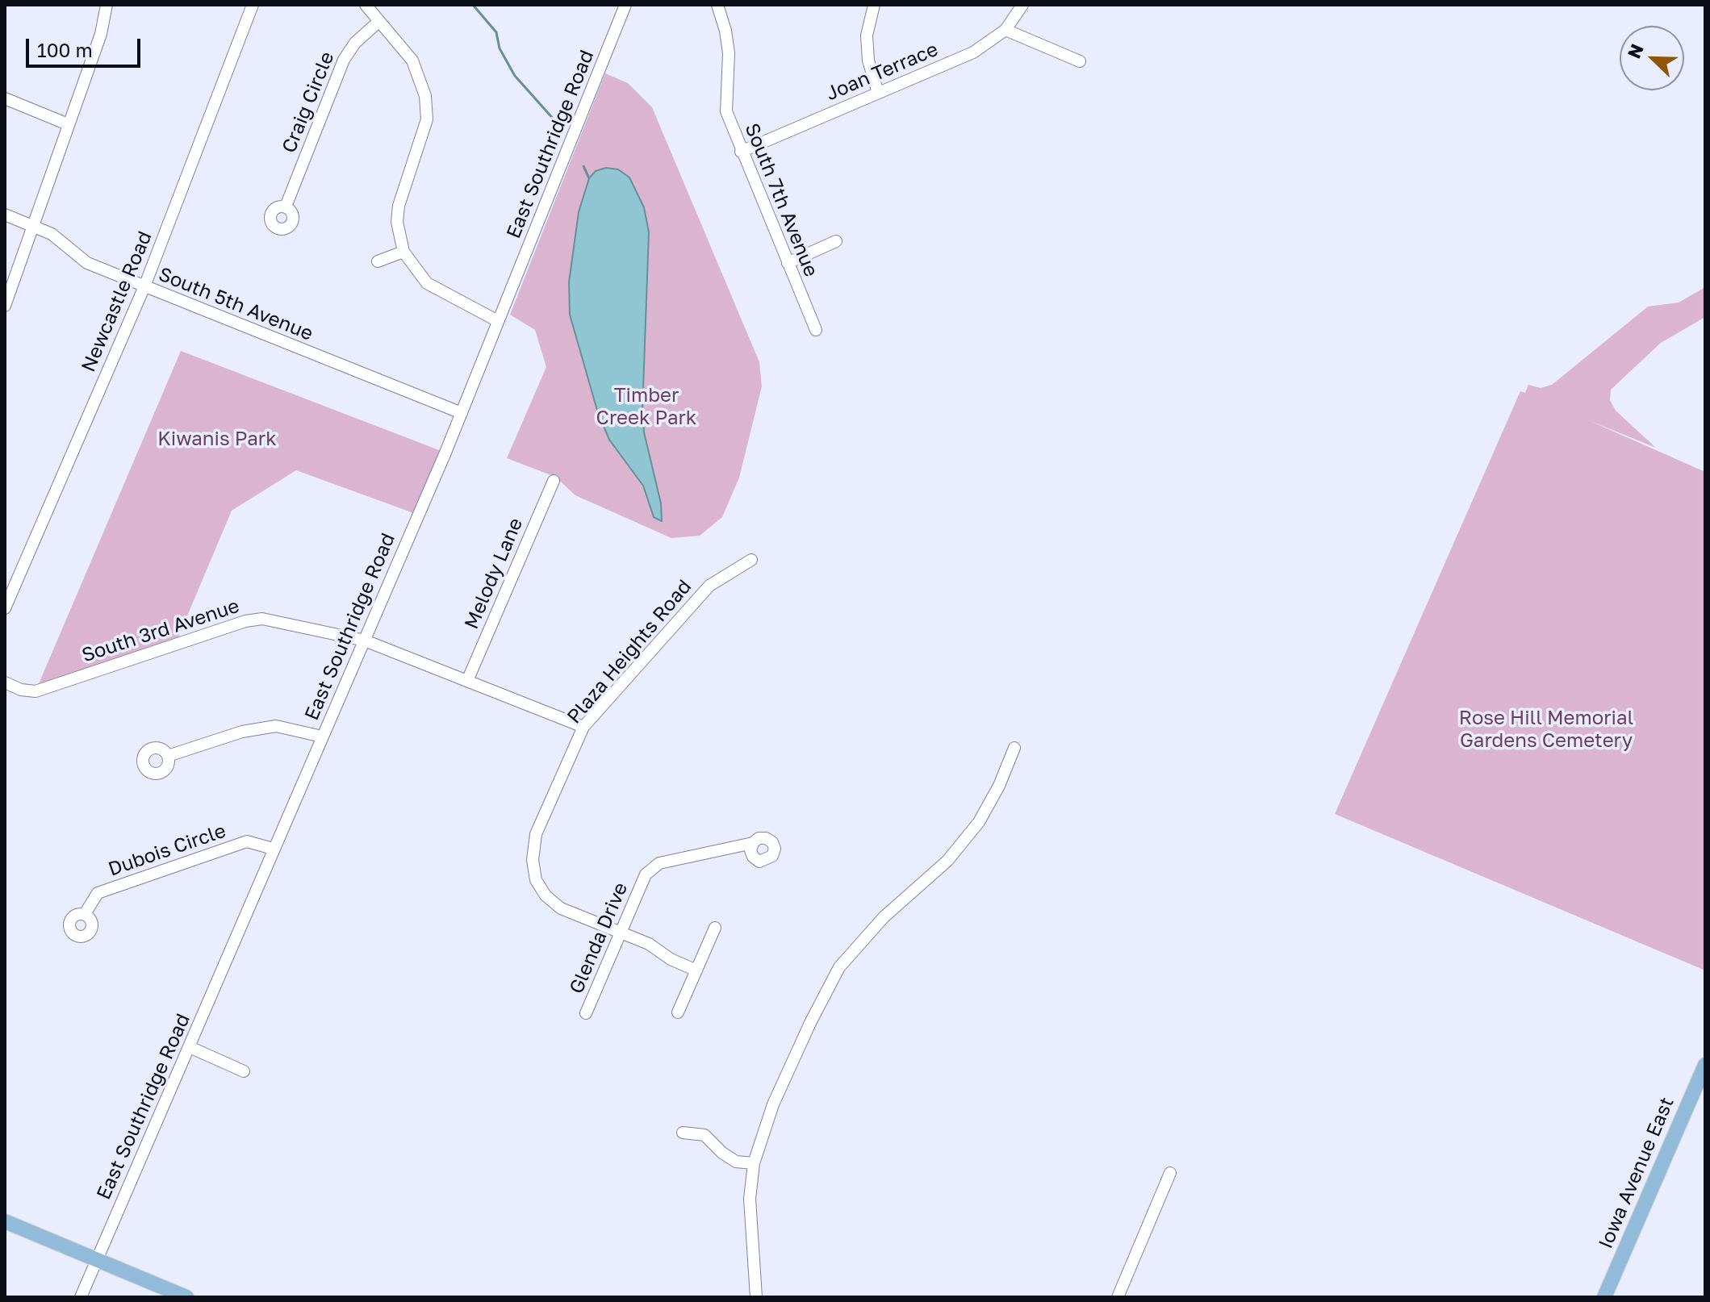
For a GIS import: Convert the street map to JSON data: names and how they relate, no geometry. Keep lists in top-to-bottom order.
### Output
{
  "streets": {
    "main road": ["Iowa Avenue East"],
    "street": [
      "Joan Terrace",
      "Craig Circle",
      "East Southridge Road",
      "South 7th Avenue",
      "Newcastle Road",
      "South 5th Avenue",
      "Melody Lane",
      "South 3rd Avenue",
      "Plaza Heights Road",
      "Dubois Circle",
      "Glenda Drive"
    ]
  },
  "crossings": [
    ["Joan Terrace", "South 7th Avenue"],
    ["East Southridge Road", "South 5th Avenue"],
    ["East Southridge Road", "South 3rd Avenue"],
    ["East Southridge Road", "Dubois Circle"],
    ["Newcastle Road", "South 5th Avenue"],
    ["Melody Lane", "South 3rd Avenue"],
    ["South 3rd Avenue", "Plaza Heights Road"],
    ["Plaza Heights Road", "Glenda Drive"]
  ],
  "parks": ["Timber Creek Park", "Kiwanis Park", "Rose Hill Memorial Gardens Cemetery"],
  "scale_bar": "100 m",
  "north": "top left"
}
